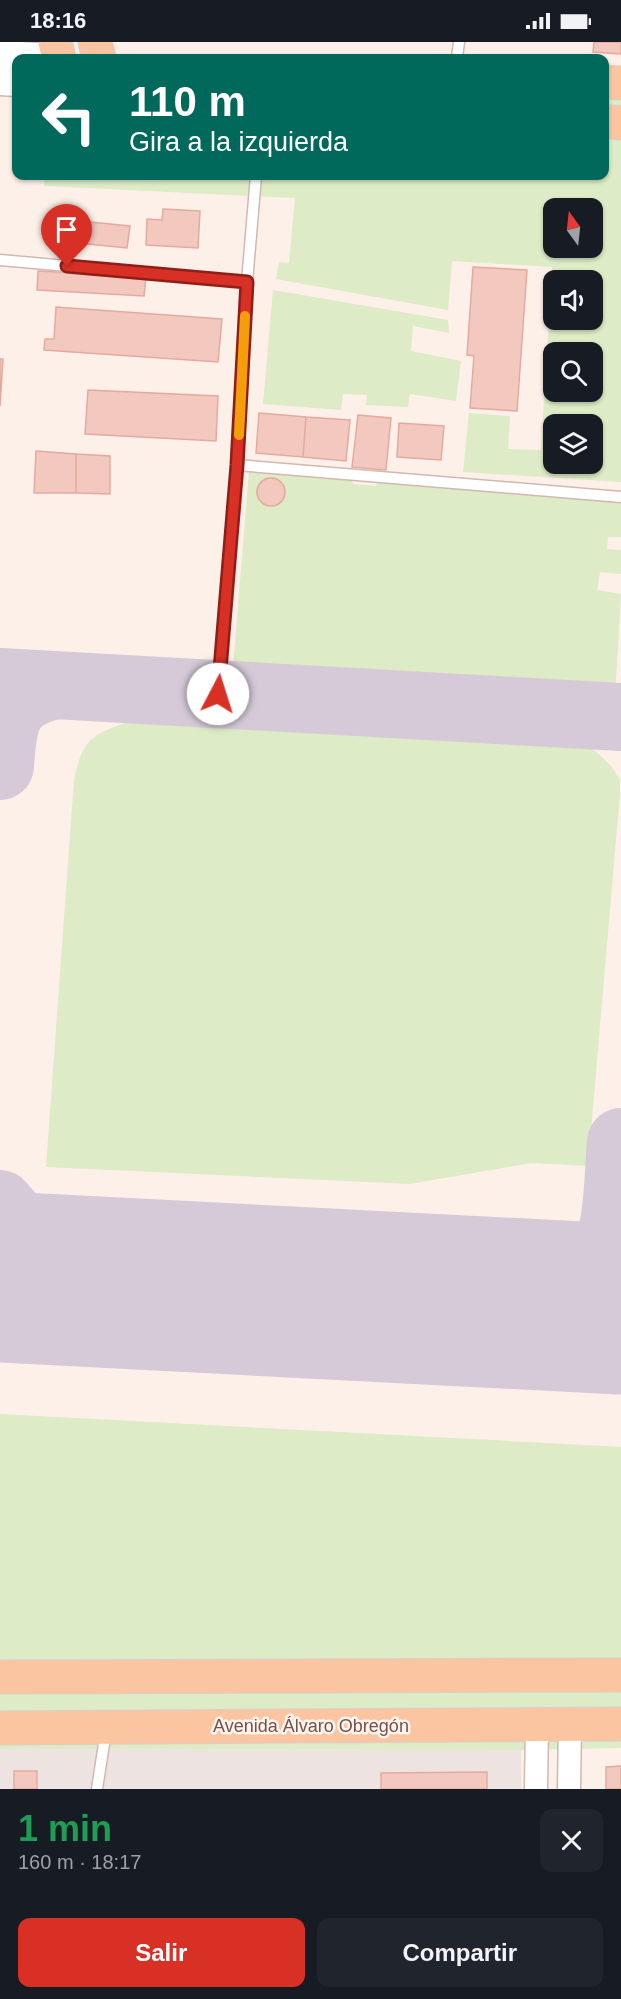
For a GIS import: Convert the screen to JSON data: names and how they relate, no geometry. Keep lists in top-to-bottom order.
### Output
{
  "streets": {
    "main road": ["Avenida Álvaro Obregón"]
  },
  "north": "top",
  "page": {
    "status": "18:16",
    "turn": ["110 m", "Gira a la izquierda"],
    "heading": ["1 min", "160 m · 18:17"],
    "buttons": ["Salir", "Compartir"]
  }
}
